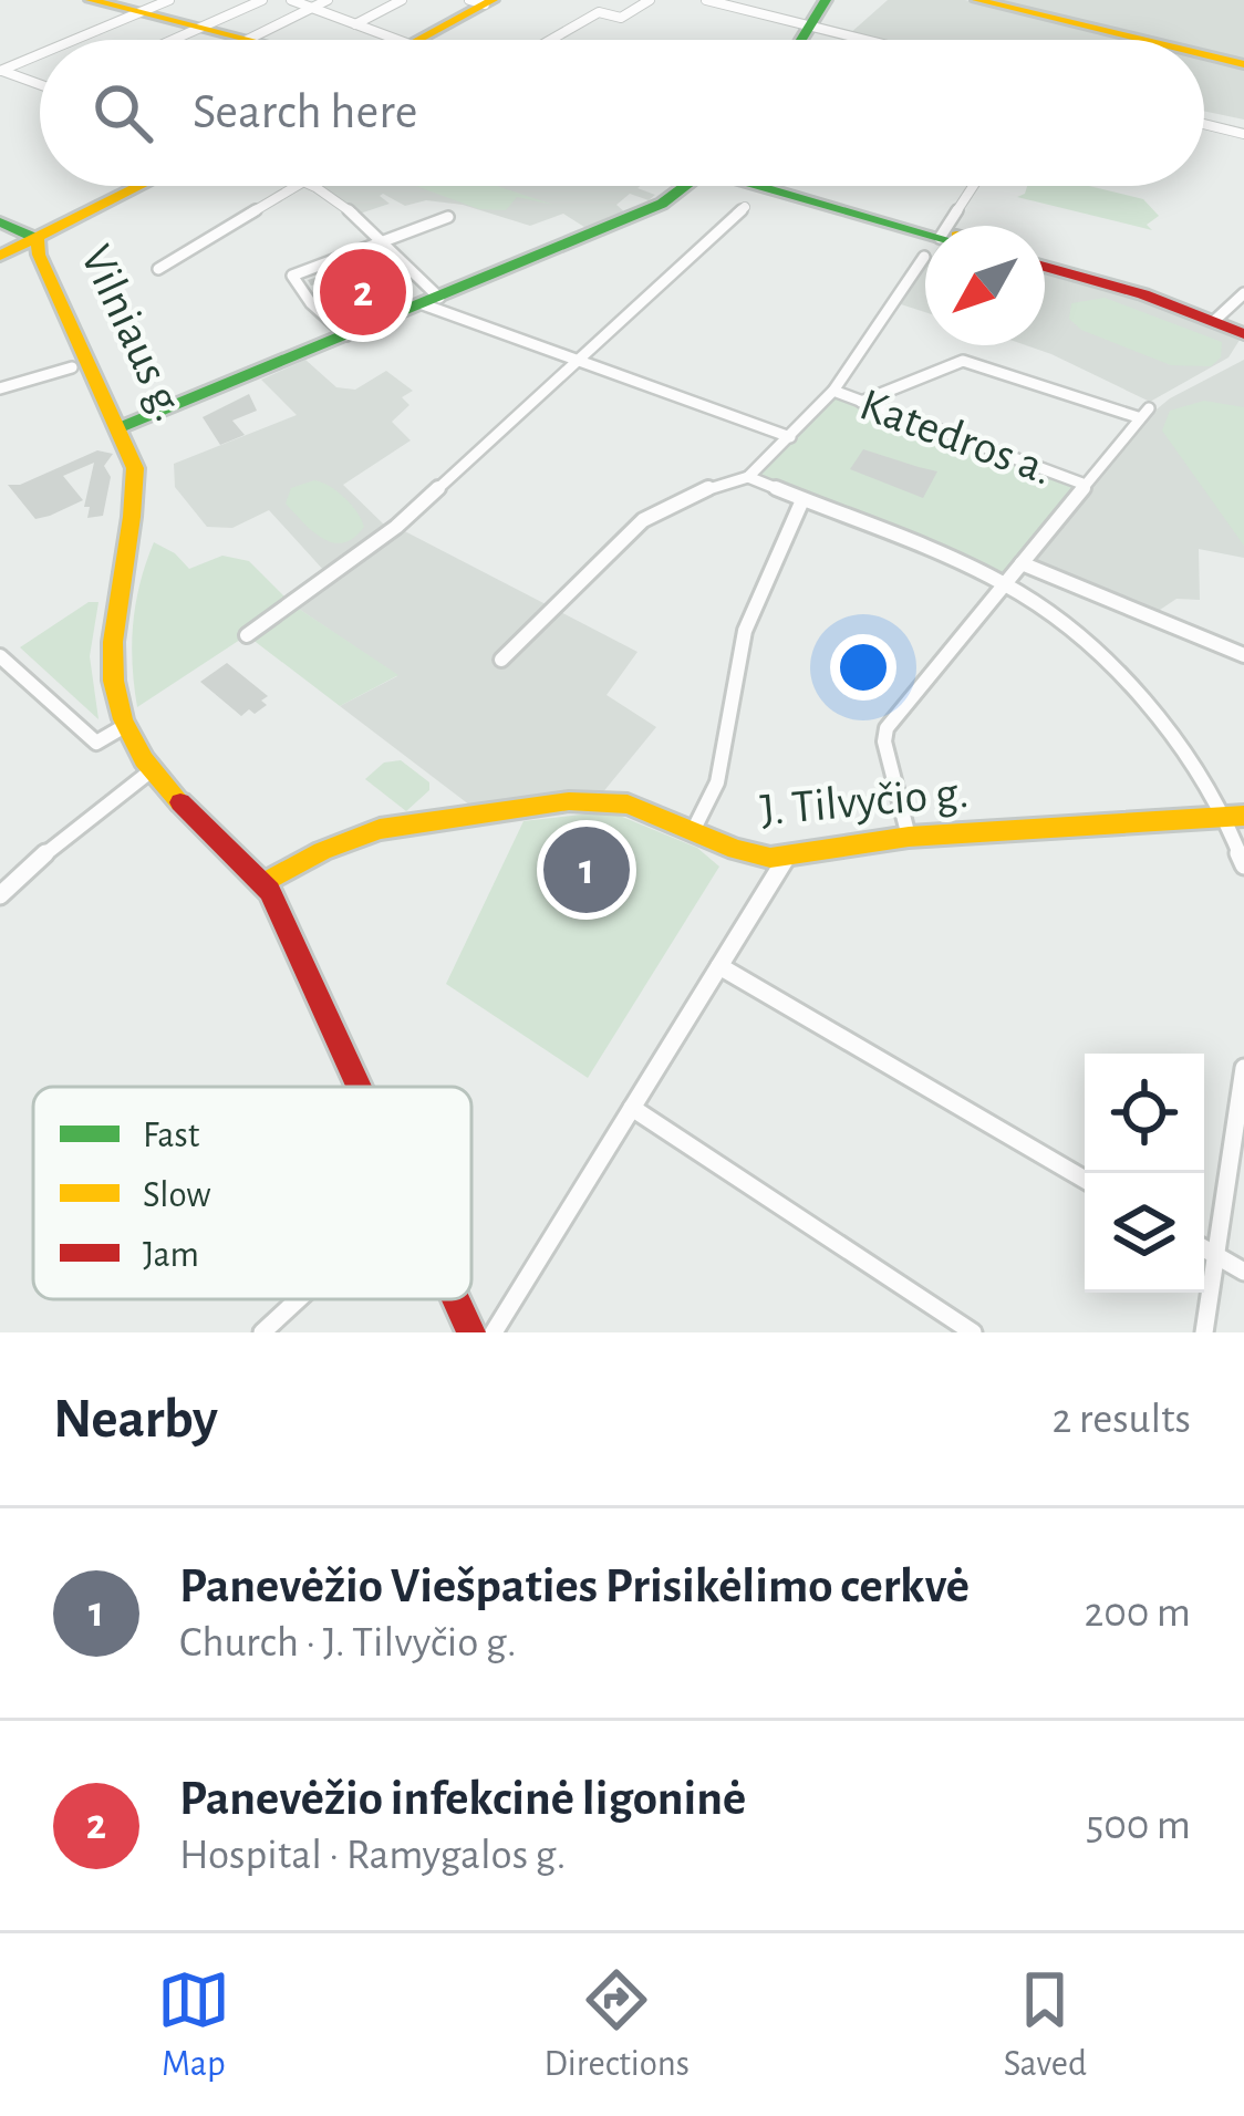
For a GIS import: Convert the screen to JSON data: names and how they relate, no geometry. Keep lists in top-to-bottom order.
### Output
{
  "streets": {
    "main road": ["Vilniaus g.", "J. Tilvyčio g."],
    "street": ["Katedros a."]
  },
  "legend": ["Fast", "Slow", "Jam"],
  "north": "bottom left",
  "page": {
    "search": "Search here",
    "pins": ["2", "1"],
    "heading": ["Nearby", "2 results"],
    "list": [
      {
        "mark": "1",
        "name": "Panevėžio Viešpaties Prisikėlimo cerkvė",
        "note": "Church · J. Tilvyčio g.",
        "value": "200 m"
      },
      {
        "mark": "2",
        "name": "Panevėžio infekcinė ligoninė",
        "note": "Hospital · Ramygalos g.",
        "value": "500 m"
      }
    ],
    "nav": ["Map", "Directions", "Saved"]
  }
}
